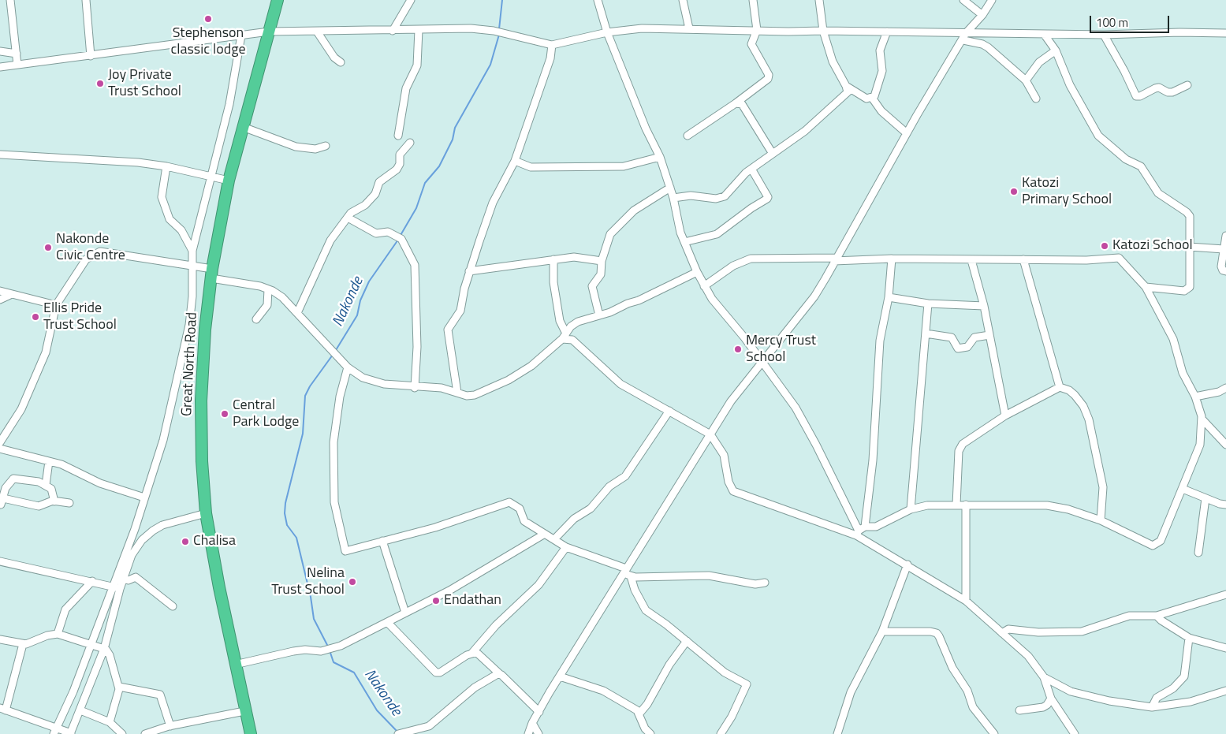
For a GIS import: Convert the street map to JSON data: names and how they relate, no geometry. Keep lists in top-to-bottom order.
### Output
{
  "streets": {
    "highway": ["Great North Road"]
  },
  "water": ["Nakonde"],
  "places": [
    "Stephenson classic lodge",
    "Joy Private Trust School",
    "Katozi Primary School",
    "Katozi School",
    "Nakonde Civic Centre",
    "Ellis Pride Trust School",
    "Mercy Trust School",
    "Central Park Lodge",
    "Chalisa",
    "Nelina Trust School",
    "Endathan"
  ],
  "scale_bar": "100 m"
}
